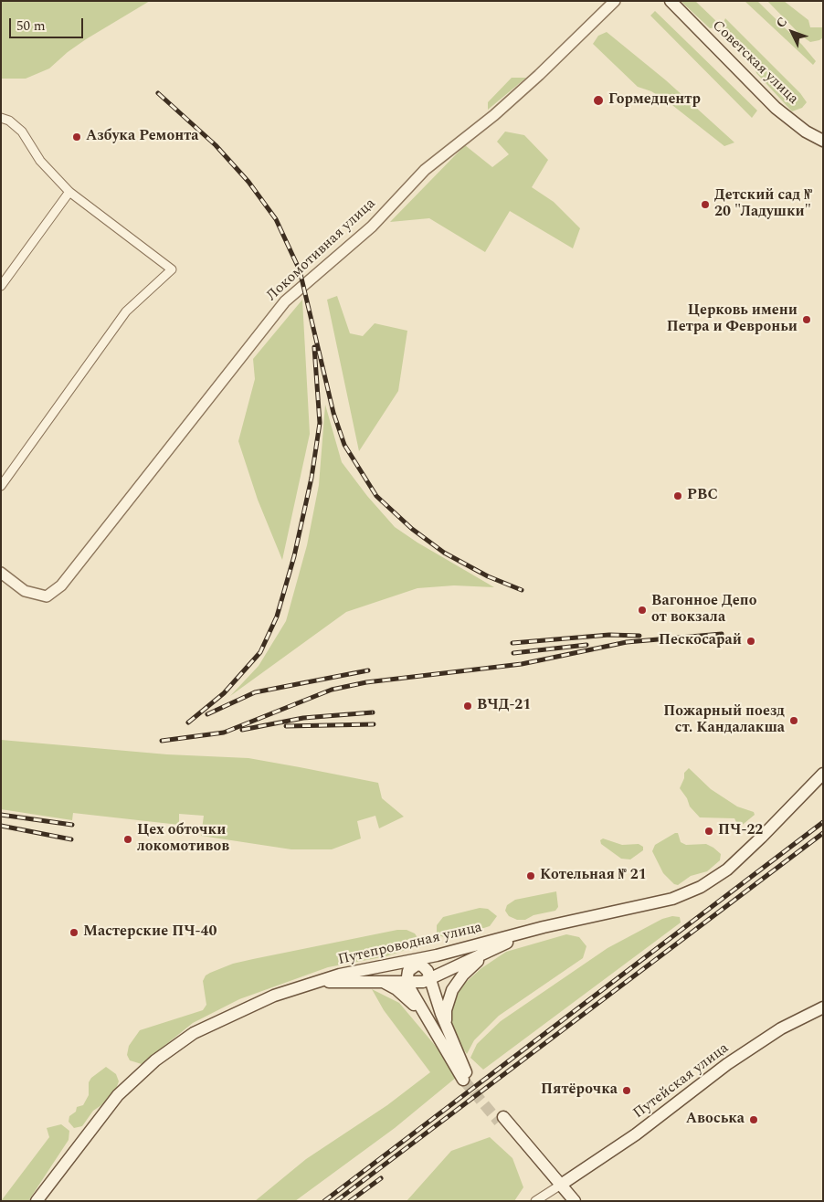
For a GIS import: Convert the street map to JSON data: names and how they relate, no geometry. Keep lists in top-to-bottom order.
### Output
{
  "streets": {
    "main road": ["Советская улица", "Путепроводная улица", "Путейская улица"],
    "street": ["Локомотивная улица"]
  },
  "places": [
    "Гормедцентр",
    "Азбука Ремонта",
    "Детский сад № 20 \"Ладушки\"",
    "Церковь имени Петра и Февроньи",
    "РВС",
    "Вагонное Депо от вокзала",
    "Пескосарай",
    "ВЧД-21",
    "Пожарный поезд ст. Кандалакша",
    "ПЧ-22",
    "Цех обточки локомотивов",
    "Котельная № 21",
    "Мастерские ПЧ-40",
    "Пятёрочка",
    "Авоська"
  ],
  "scale_bar": "50 m",
  "north": "top left"
}
